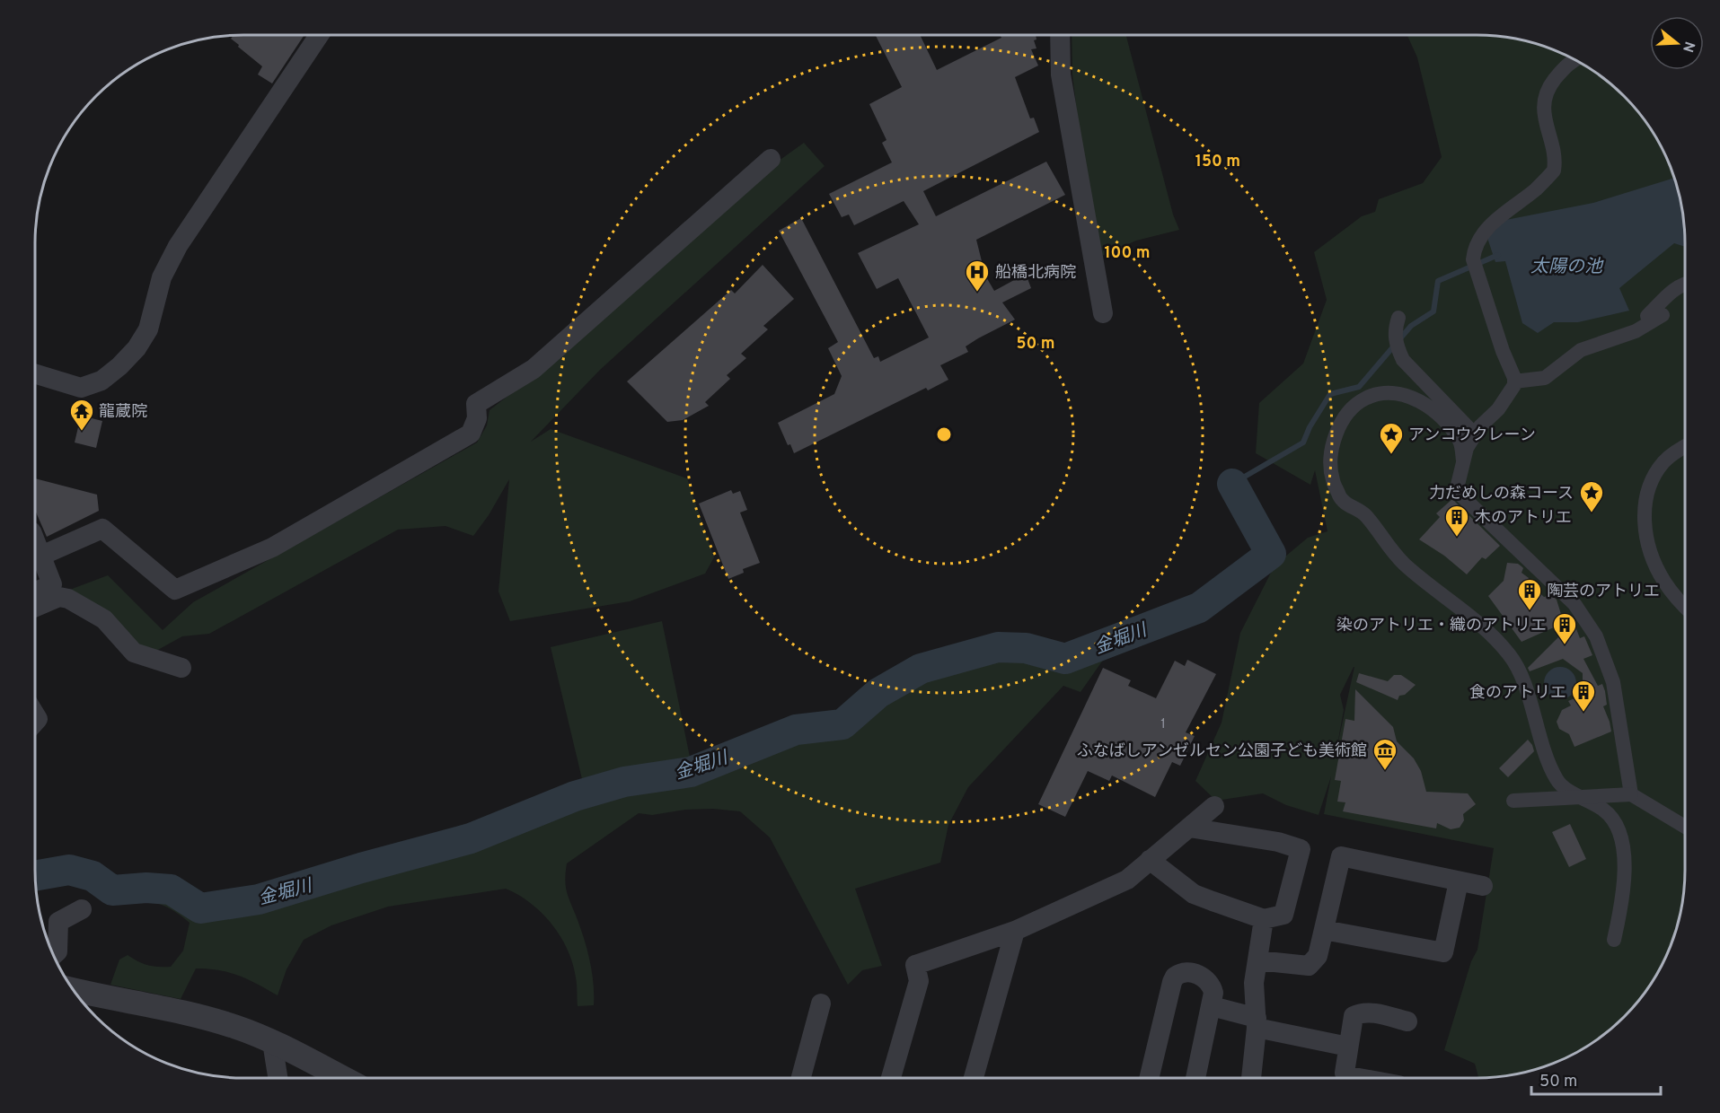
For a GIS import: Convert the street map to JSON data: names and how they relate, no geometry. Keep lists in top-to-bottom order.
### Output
{
  "water": ["太陽の池", "金堀川"],
  "places": {
    "hospital": ["船橋北病院"],
    "temple": ["龍蔵院"],
    "place": ["アンコウクレーン", "力だめしの森コース"],
    "building": [
      "木のアトリエ",
      "陶芸のアトリエ",
      "染のアトリエ・織のアトリエ",
      "食のアトリエ"
    ],
    "museum": ["ふなばしアンゼルセン公園子ども美術館"]
  },
  "house_numbers": ["1"],
  "scale_bar": "50 m",
  "north": "right",
  "rings": ["150 m", "100 m", "50 m"]
}
